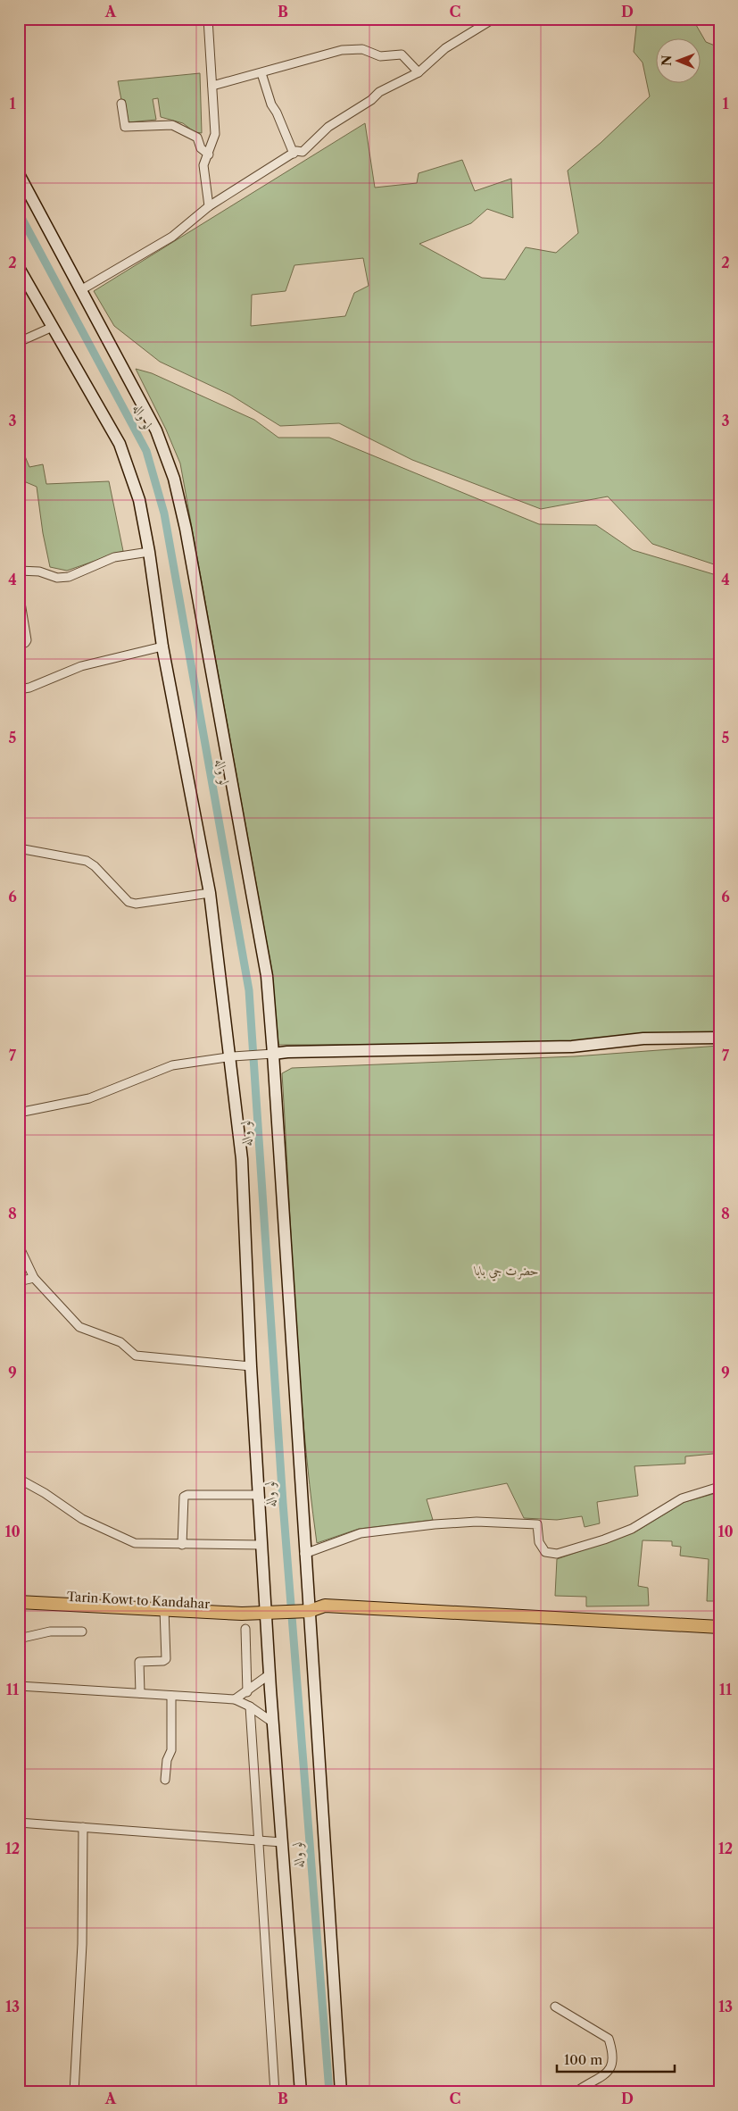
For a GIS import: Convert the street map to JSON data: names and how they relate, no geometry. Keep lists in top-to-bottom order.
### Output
{
  "streets": {
    "main road": ["Tarin Kowt to Kandahar"]
  },
  "water": ["لو واله"],
  "parks": ["حضرت جي بابا"],
  "scale_bar": "100 m",
  "north": "left",
  "grid": {
    "columns": [
      "A",
      "B",
      "C",
      "D"
    ],
    "rows": [
      "1",
      "2",
      "3",
      "4",
      "5",
      "6",
      "7",
      "8",
      "9",
      "10",
      "11",
      "12",
      "13"
    ]
  }
}
